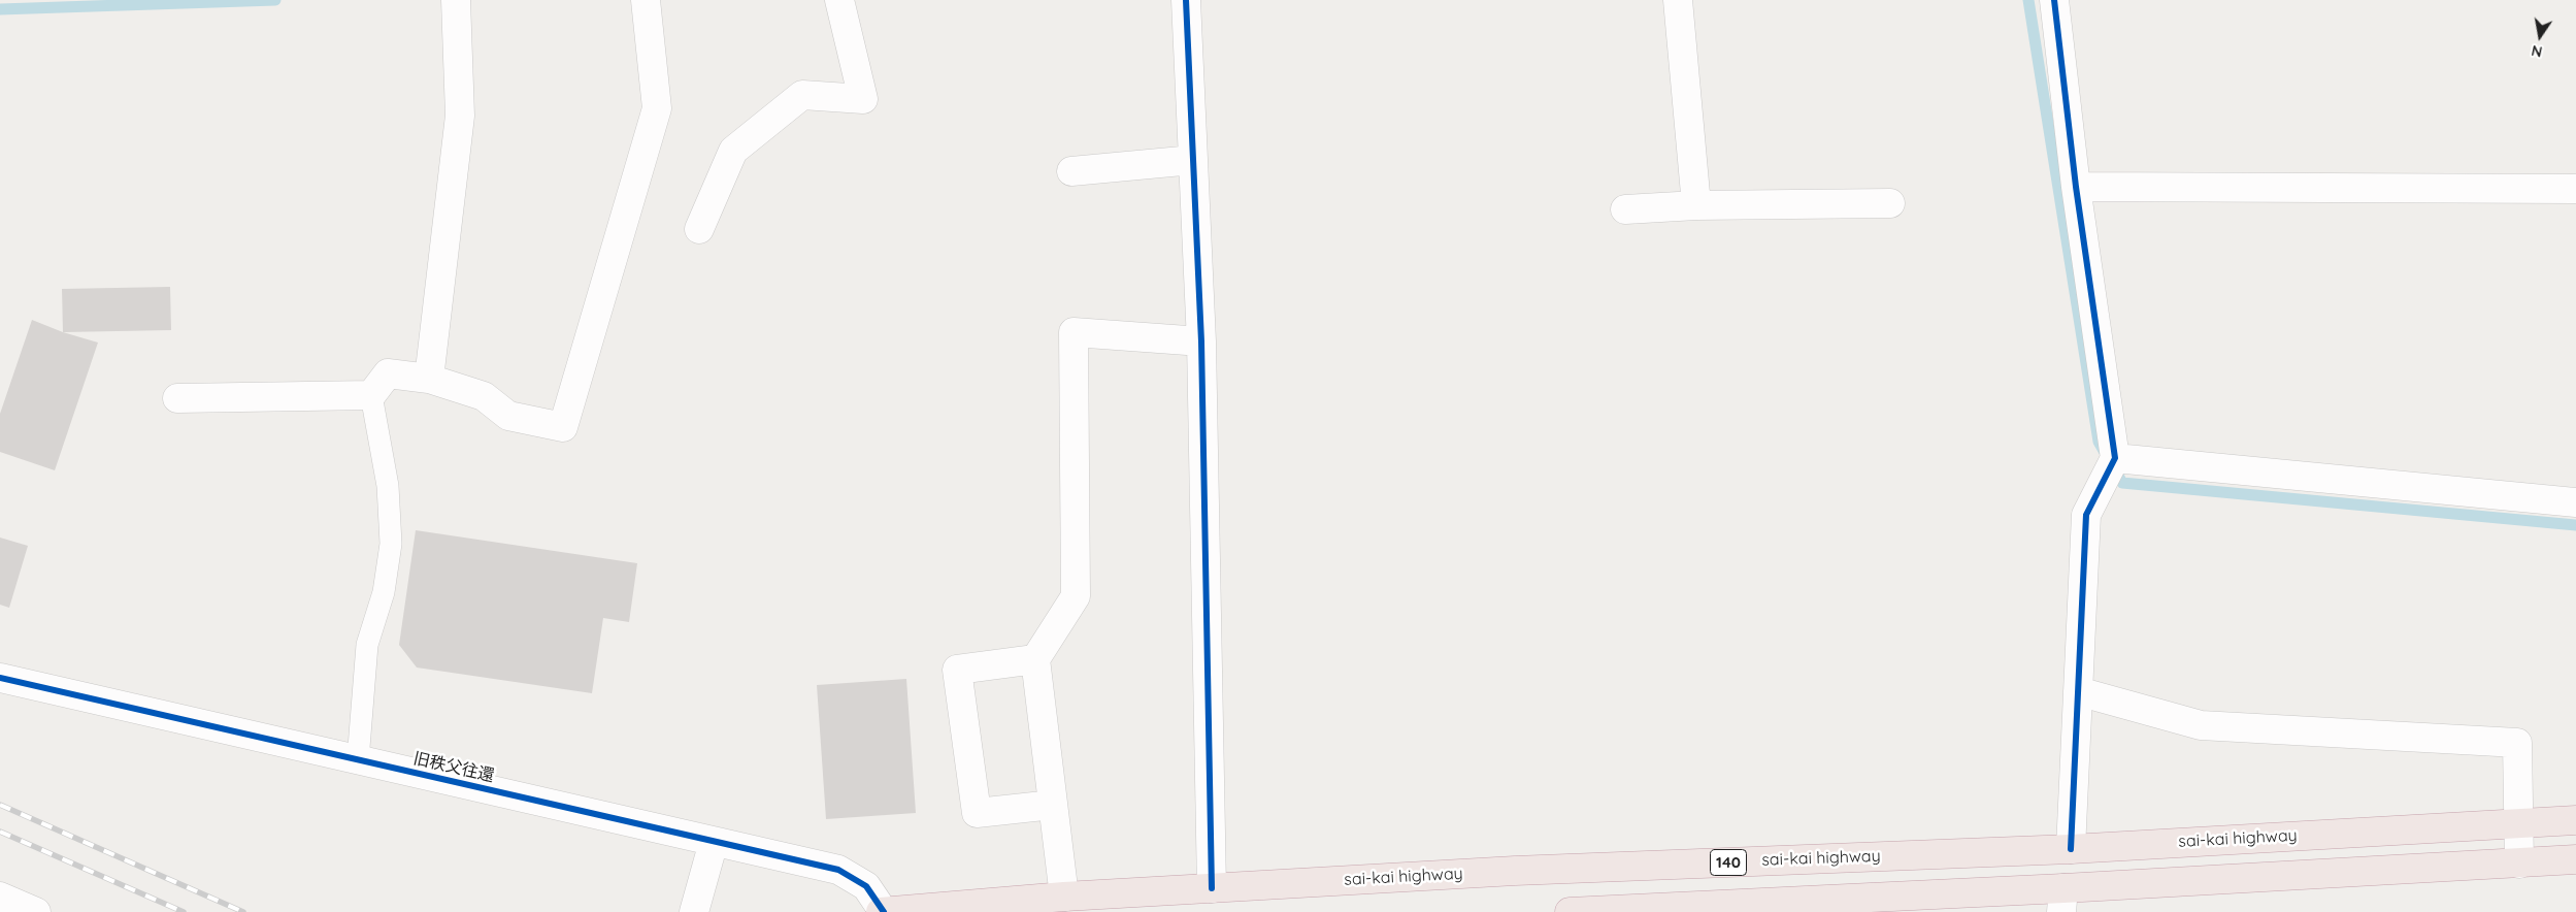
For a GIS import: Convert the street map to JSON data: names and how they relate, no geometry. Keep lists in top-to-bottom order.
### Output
{
  "streets": {
    "highway": ["sai-kai highway", "140"],
    "street": ["旧秩父往還"]
  },
  "crossings": [
    ["旧秩父往還", "sai-kai highway"]
  ],
  "north": "bottom"
}
